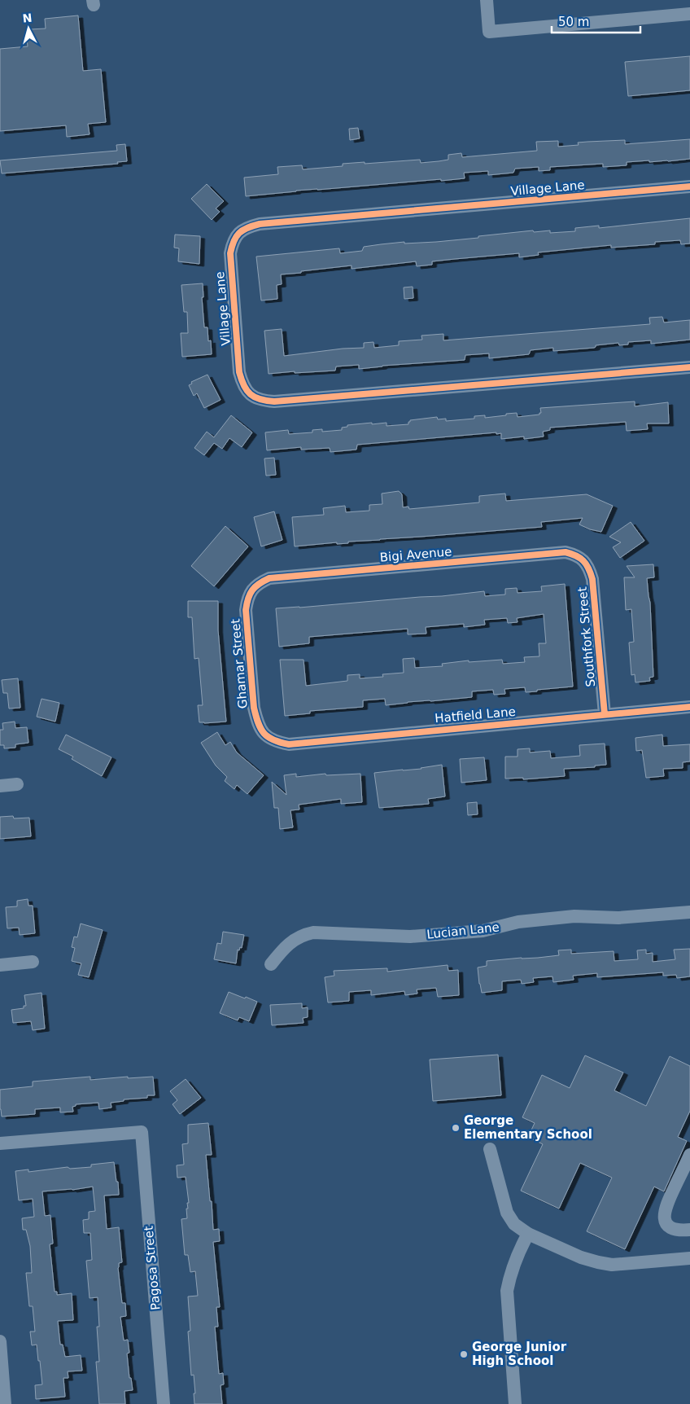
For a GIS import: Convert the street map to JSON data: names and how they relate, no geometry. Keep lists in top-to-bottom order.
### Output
{
  "streets": {
    "street": [
      "Village Lane",
      "Bigi Avenue",
      "Southfork Street",
      "Ghamar Street",
      "Hatfield Lane",
      "Lucian Lane",
      "Pagosa Street"
    ]
  },
  "crossings": [
    ["Bigi Avenue", "Southfork Street"],
    ["Bigi Avenue", "Ghamar Street"],
    ["Southfork Street", "Hatfield Lane"],
    ["Ghamar Street", "Hatfield Lane"]
  ],
  "places": ["George Elementary School", "George Junior High School"],
  "scale_bar": "50 m",
  "north": "top"
}
